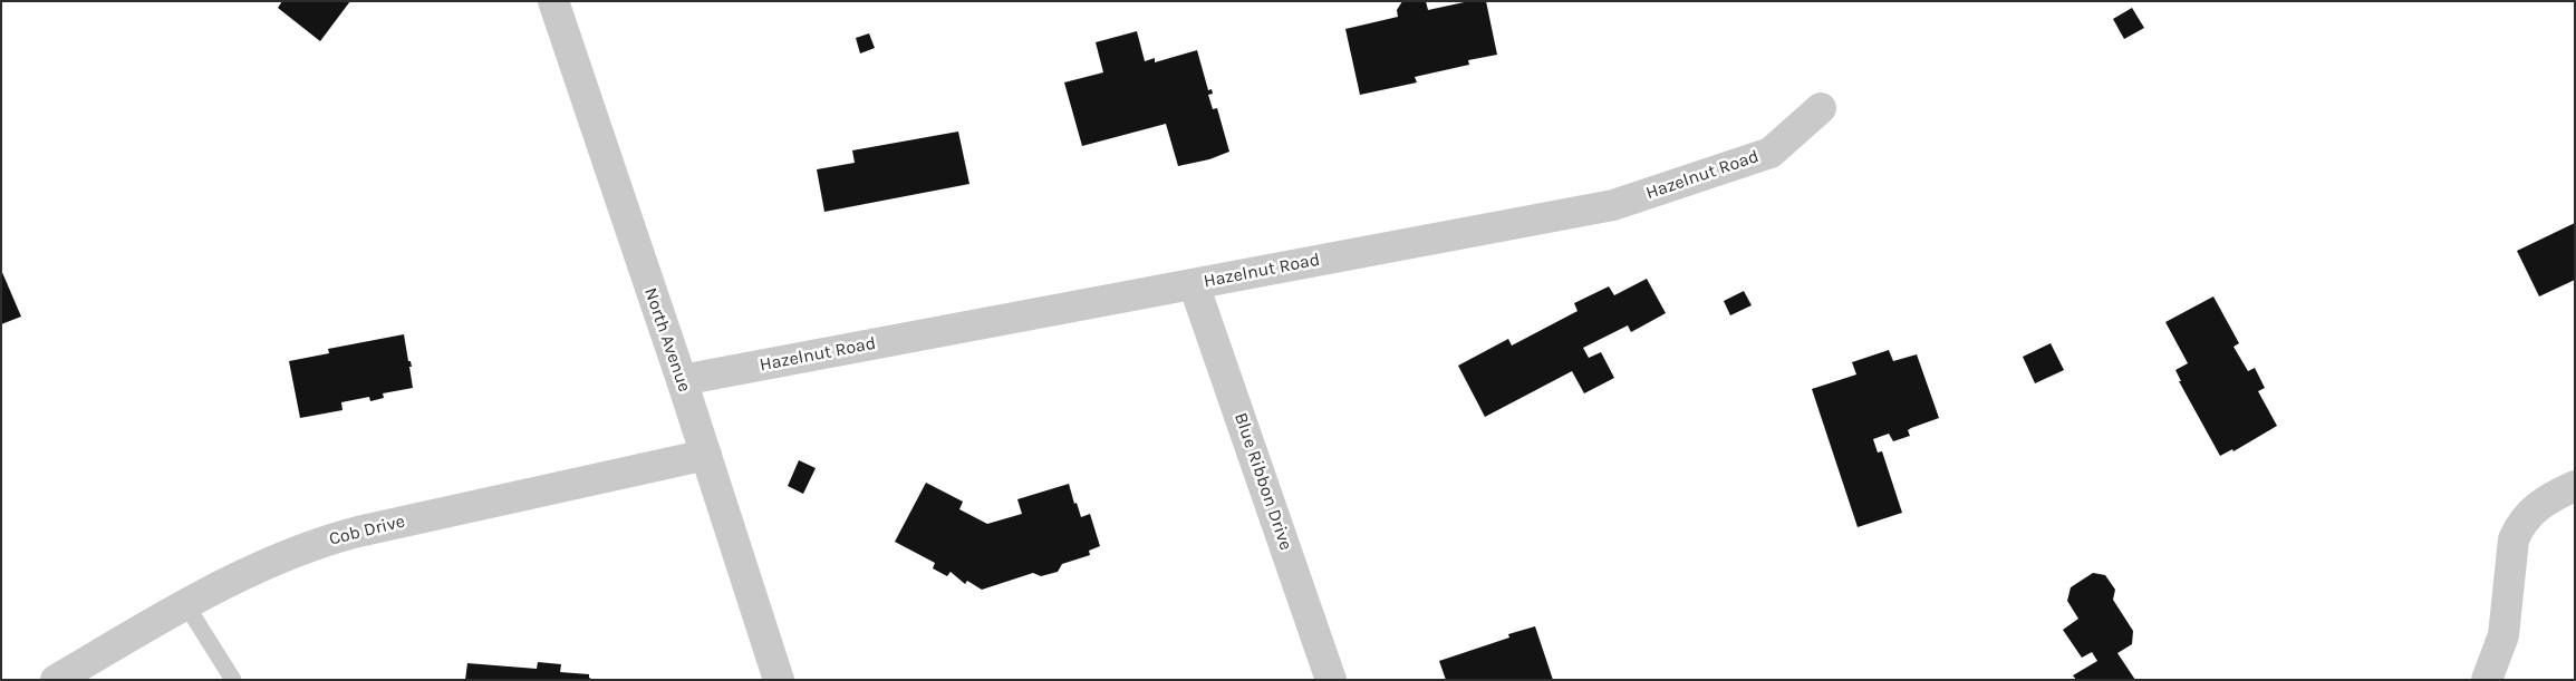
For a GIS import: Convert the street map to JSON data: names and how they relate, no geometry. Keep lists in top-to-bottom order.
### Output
{
  "streets": {
    "street": [
      "Hazelnut Road",
      "North Avenue",
      "Blue Ribbon Drive",
      "Cob Drive"
    ]
  },
  "crossings": [
    ["Hazelnut Road", "North Avenue"],
    ["Hazelnut Road", "Blue Ribbon Drive"],
    ["North Avenue", "Cob Drive"]
  ]
}
